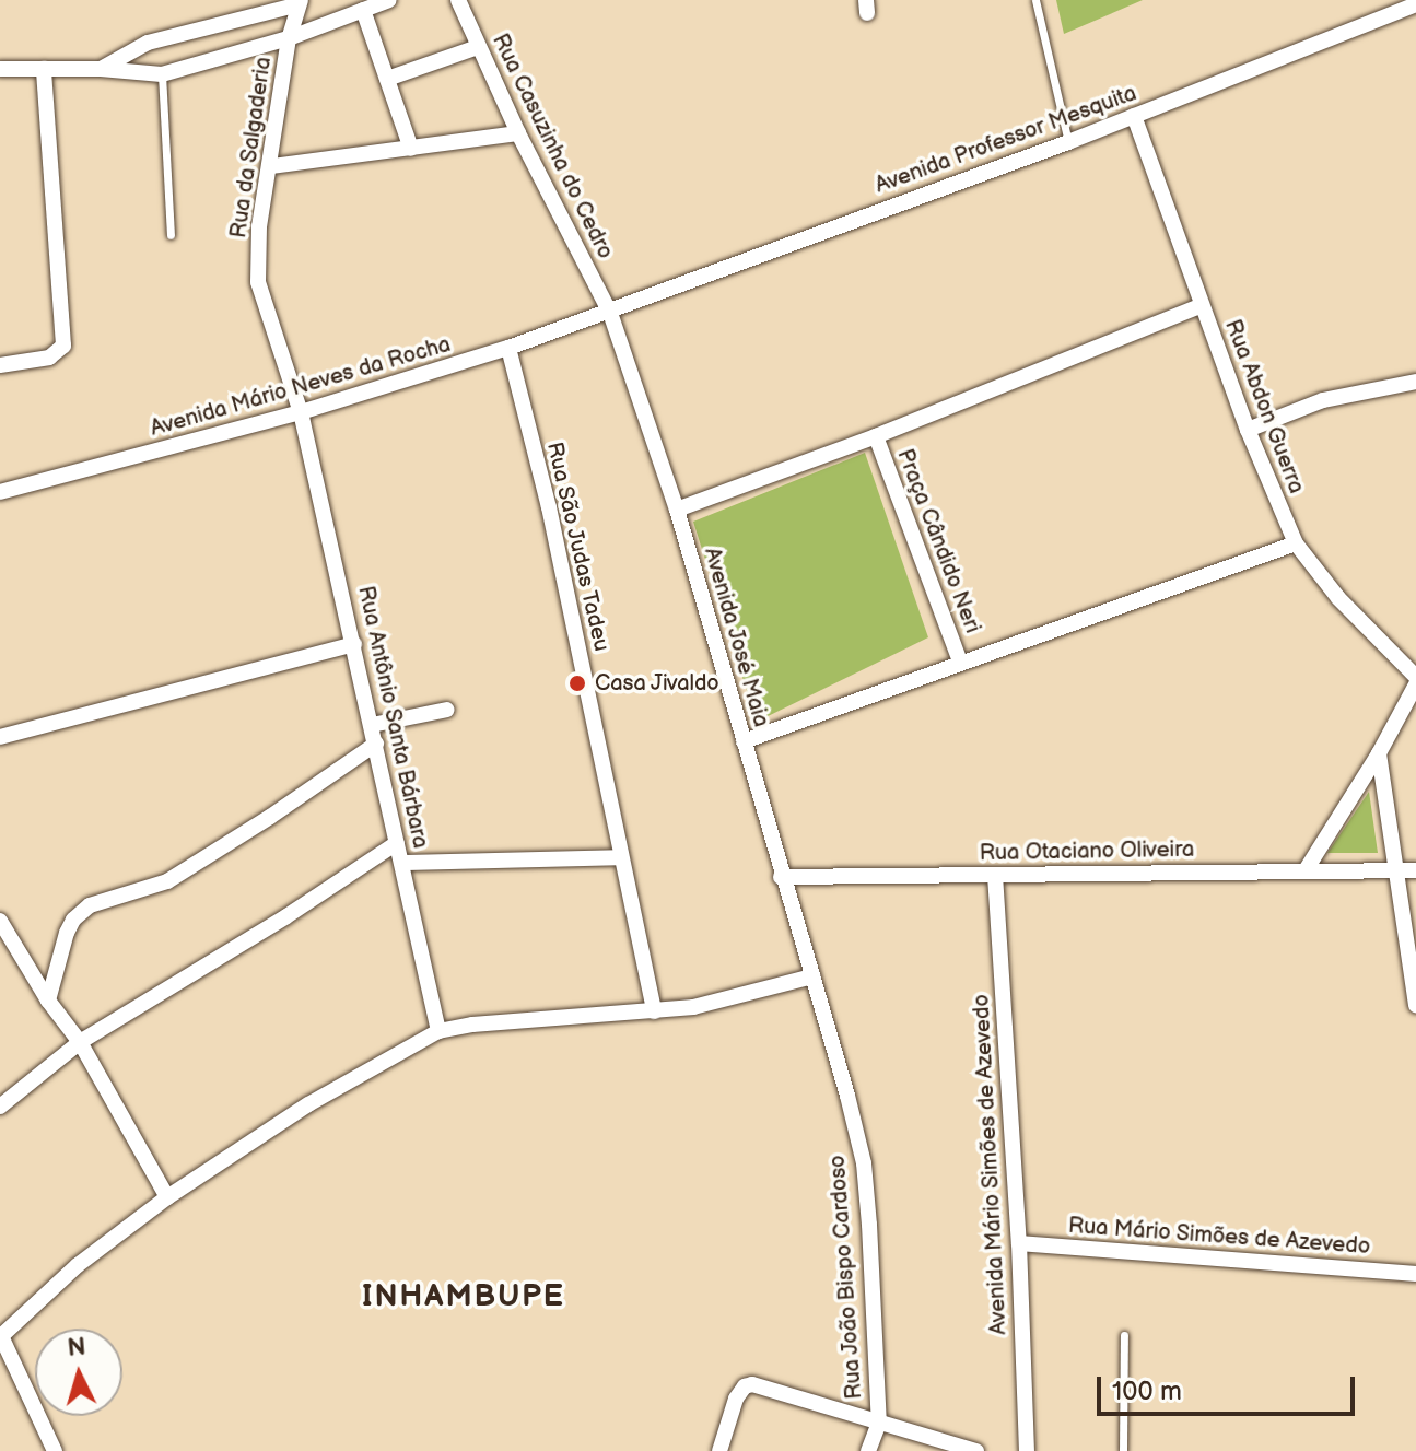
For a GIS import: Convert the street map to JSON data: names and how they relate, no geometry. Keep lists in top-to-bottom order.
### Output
{
  "streets": {
    "street": [
      "Avenida Professor Mesquita",
      "Rua Casuzinha do Cedro",
      "Rua da Salgaderia",
      "Avenida Mário Neves da Rocha",
      "Rua Abdon Guerra",
      "Praça Cândido Neri",
      "Rua São Judas Tadeu",
      "Avenida José Maia",
      "Rua Antônio Santa Bárbara",
      "Rua Otaciano Oliveira",
      "Avenida Mário Simões de Azevedo",
      "Rua Mário Simões de Azevedo",
      "Rua João Bispo Cardoso"
    ]
  },
  "crossings": [
    ["Avenida Professor Mesquita", "Rua Casuzinha do Cedro"],
    ["Avenida Professor Mesquita", "Avenida Mário Neves da Rocha"],
    ["Avenida Professor Mesquita", "Rua Abdon Guerra"],
    ["Avenida Professor Mesquita", "Avenida José Maia"],
    ["Rua Casuzinha do Cedro", "Avenida Mário Neves da Rocha"],
    ["Rua Casuzinha do Cedro", "Avenida José Maia"],
    ["Rua da Salgaderia", "Avenida Mário Neves da Rocha"],
    ["Rua da Salgaderia", "Rua Antônio Santa Bárbara"],
    ["Avenida Mário Neves da Rocha", "Rua São Judas Tadeu"],
    ["Avenida Mário Neves da Rocha", "Avenida José Maia"],
    ["Avenida Mário Neves da Rocha", "Rua Antônio Santa Bárbara"],
    ["Avenida José Maia", "Rua Otaciano Oliveira"],
    ["Avenida José Maia", "Rua João Bispo Cardoso"],
    ["Rua Otaciano Oliveira", "Avenida Mário Simões de Azevedo"],
    ["Avenida Mário Simões de Azevedo", "Rua Mário Simões de Azevedo"]
  ],
  "districts": ["INHAMBUPE"],
  "places": ["Casa Jivaldo"],
  "scale_bar": "100 m",
  "north": "top"
}
